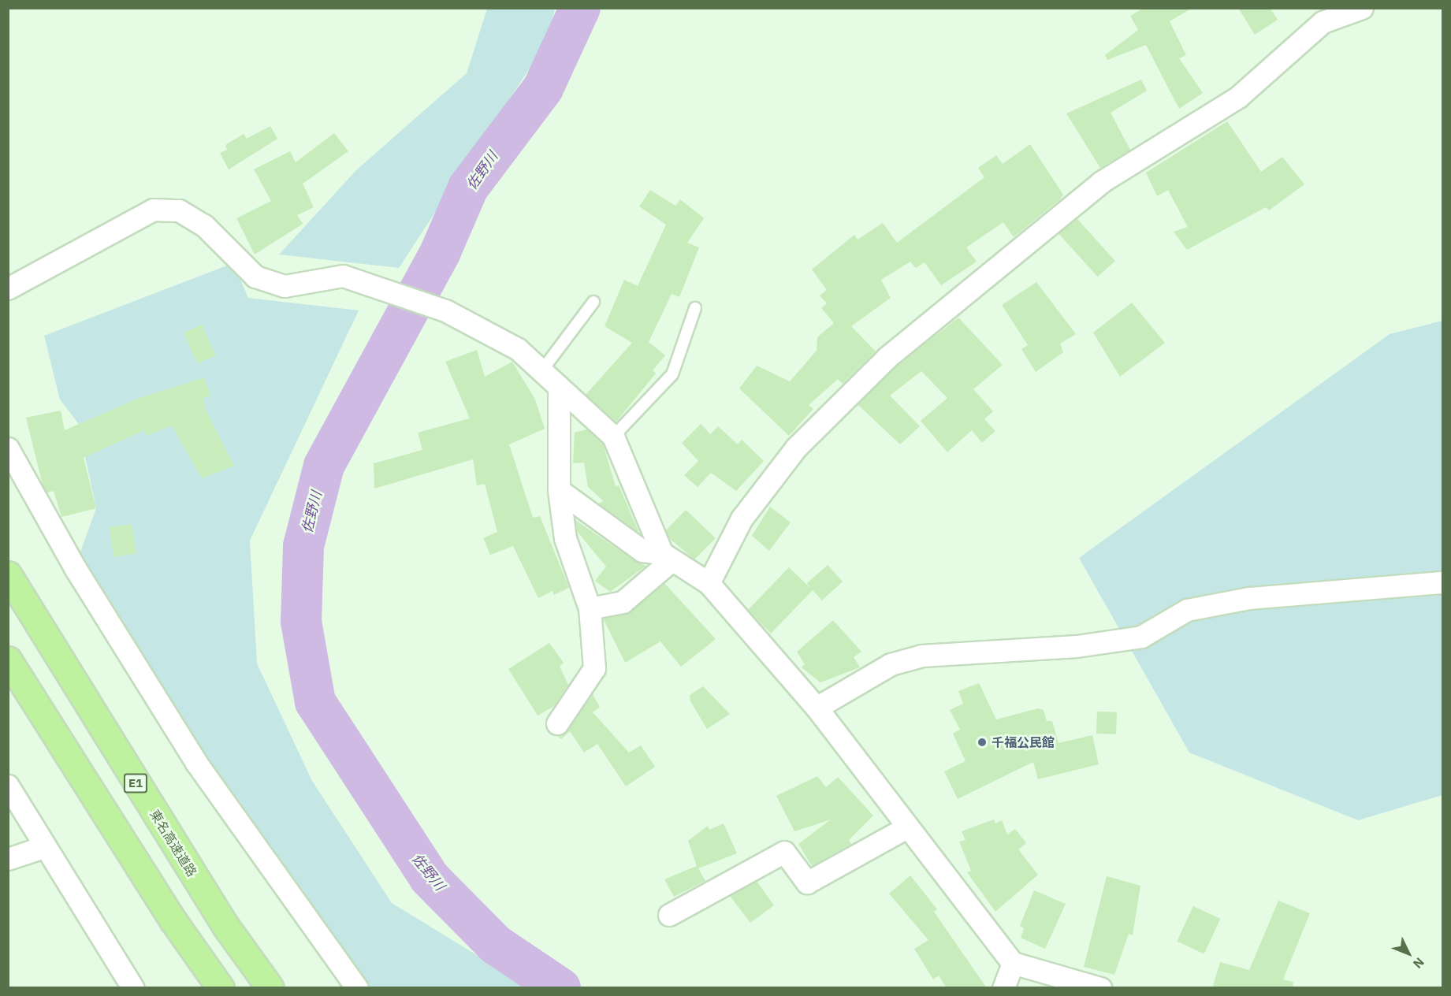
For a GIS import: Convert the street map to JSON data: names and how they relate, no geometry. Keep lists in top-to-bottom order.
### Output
{
  "streets": {
    "highway": ["E1", "東名高速道路"]
  },
  "water": ["佐野川"],
  "places": ["千福公民館"],
  "north": "bottom right"
}
